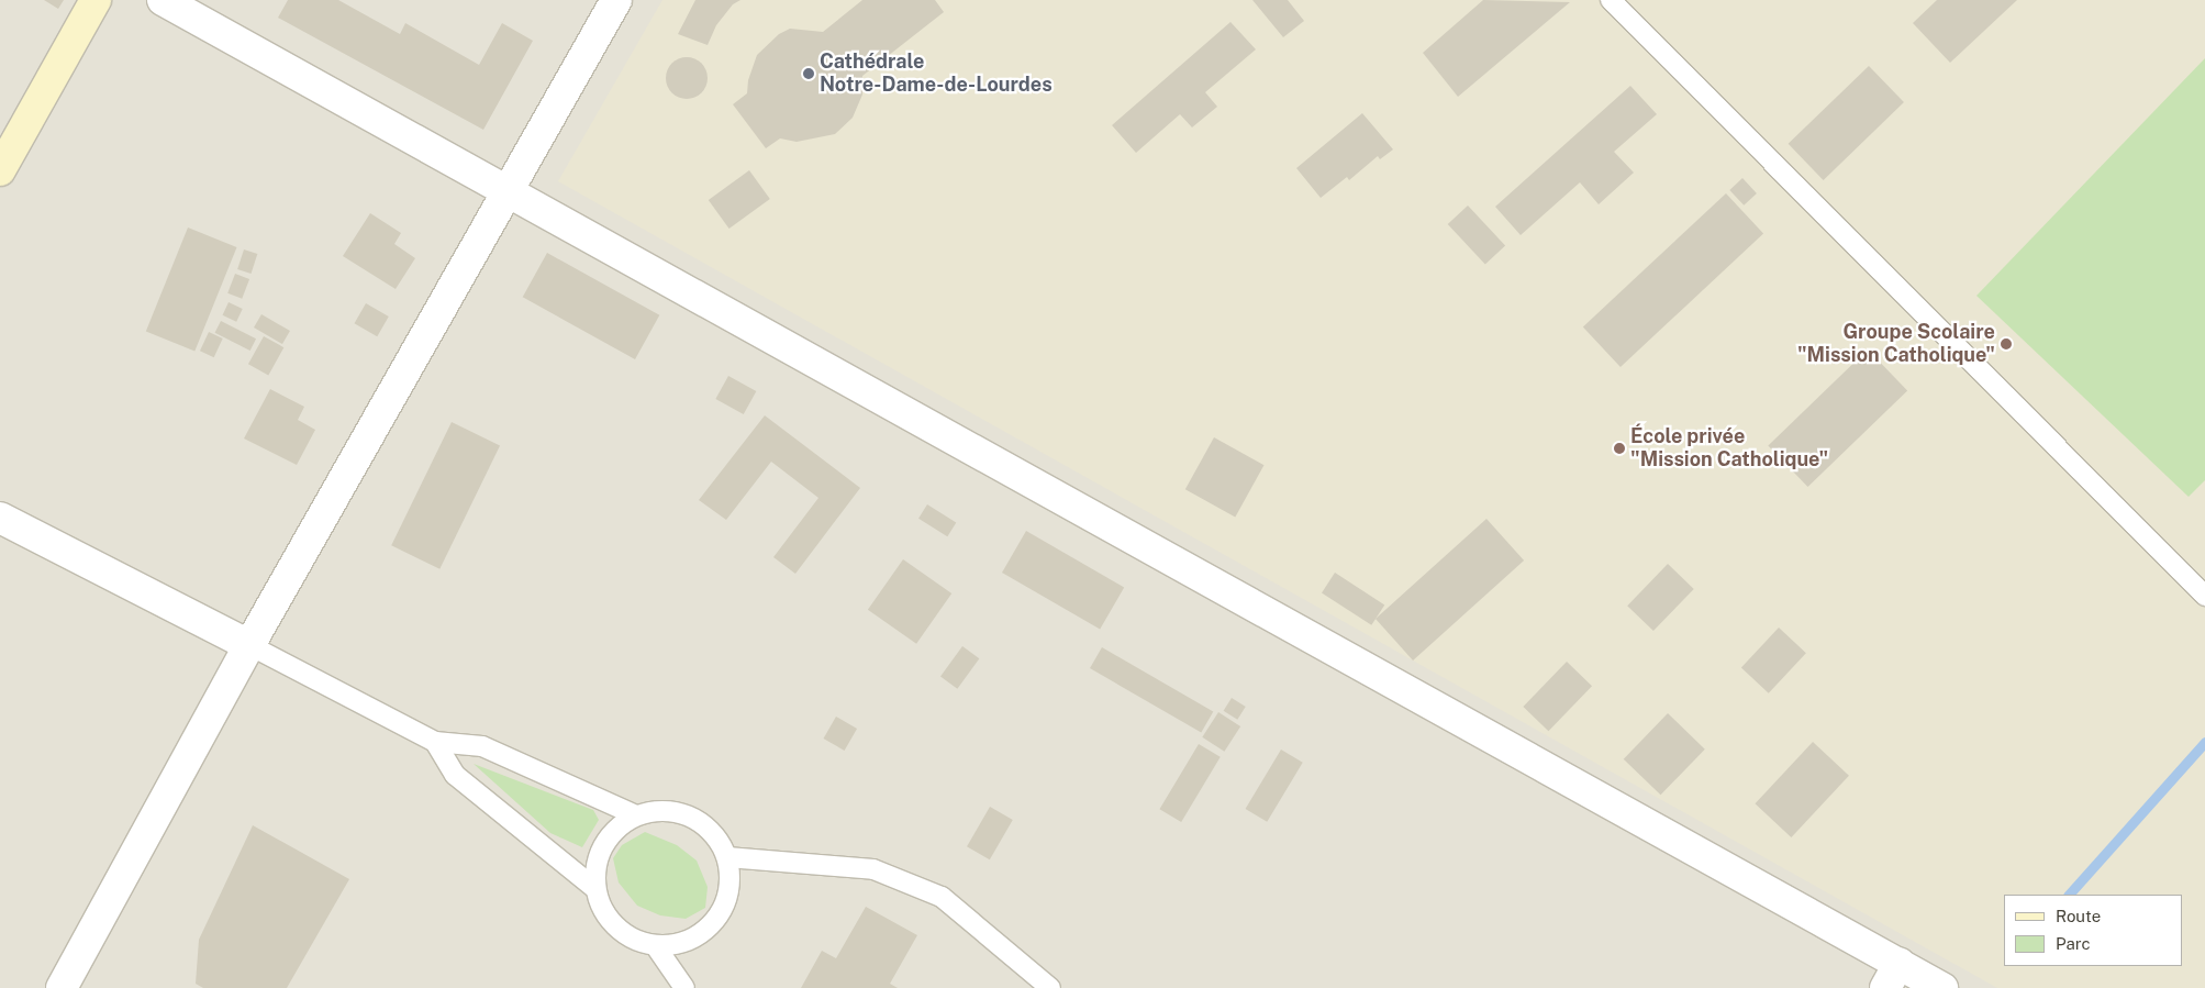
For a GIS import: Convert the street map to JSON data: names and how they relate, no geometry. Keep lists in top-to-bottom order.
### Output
{
  "places": ["Cathédrale Notre-Dame-de-Lourdes", "Groupe Scolaire \"Mission Catholique\"", "École privée \"Mission Catholique\""],
  "legend": ["Route", "Parc"]
}
